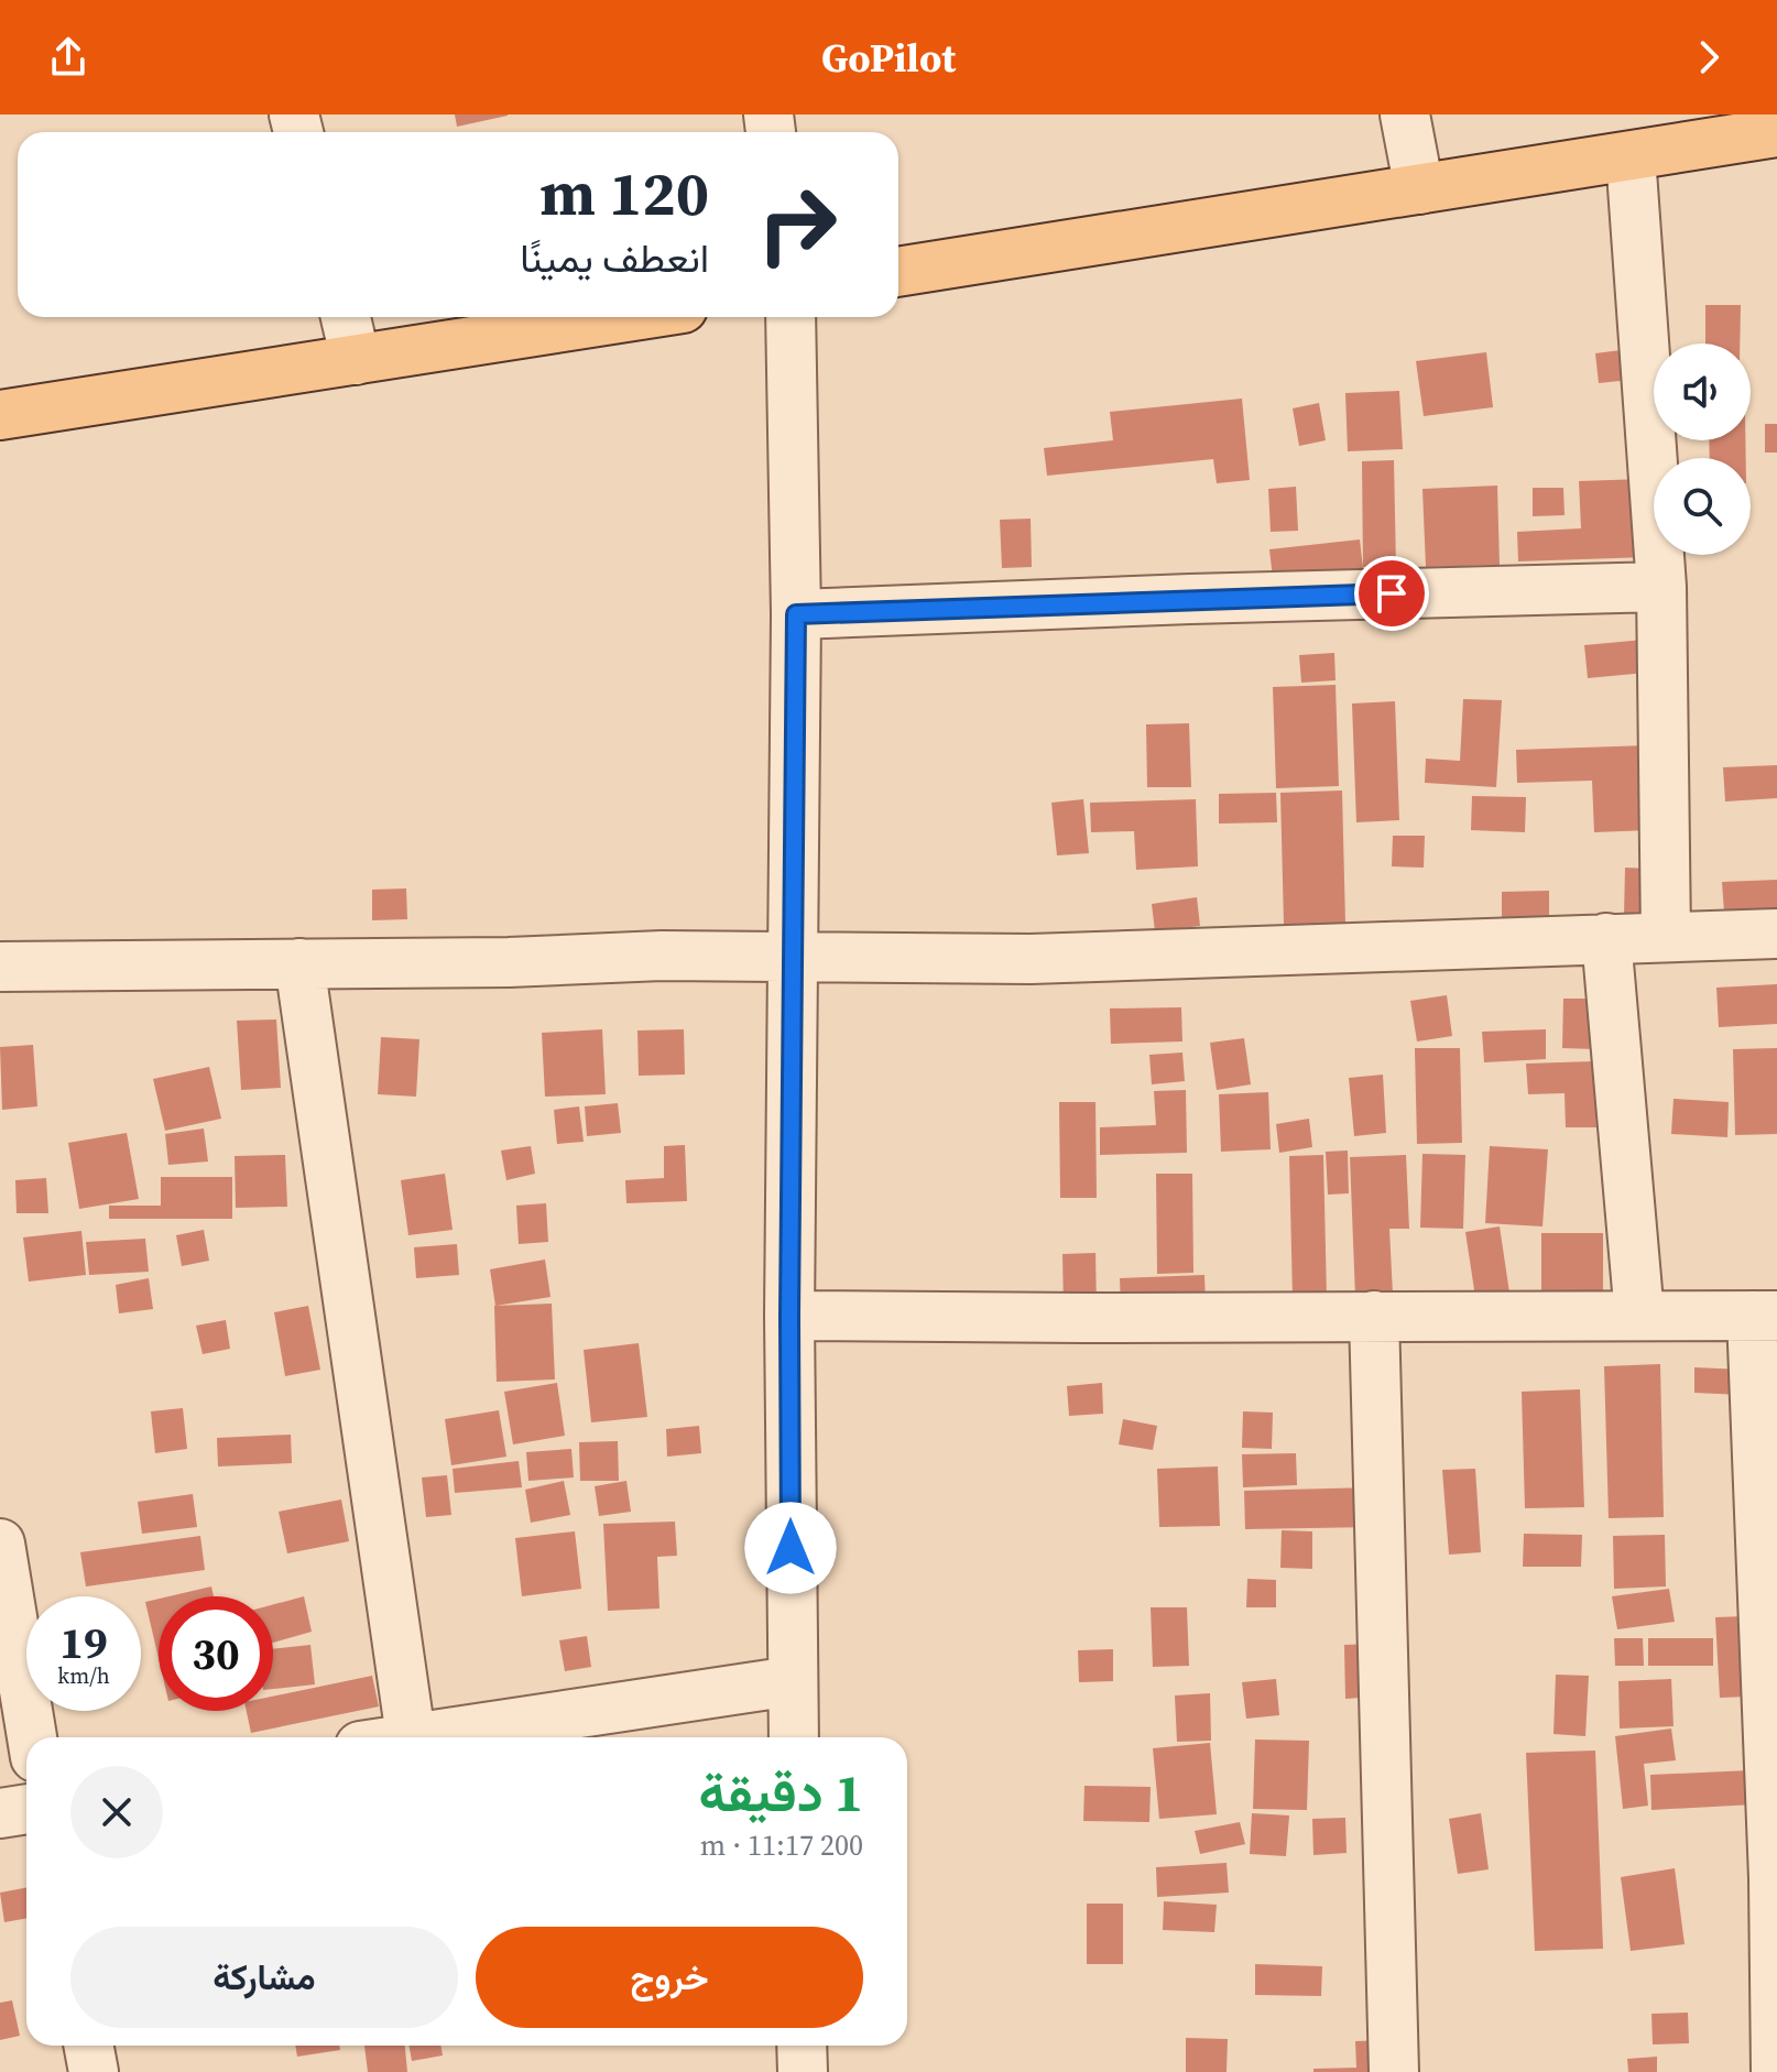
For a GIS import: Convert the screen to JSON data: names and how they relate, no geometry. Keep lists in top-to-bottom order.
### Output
{
  "page": {
    "header": "GoPilot",
    "turn": ["120 m", "انعطف يمينًا"],
    "speed": "19 km/h",
    "limit": "30",
    "heading": ["1 دقيقة", "200 m · 11:17"],
    "buttons": ["خروج", "مشاركة"]
  }
}
